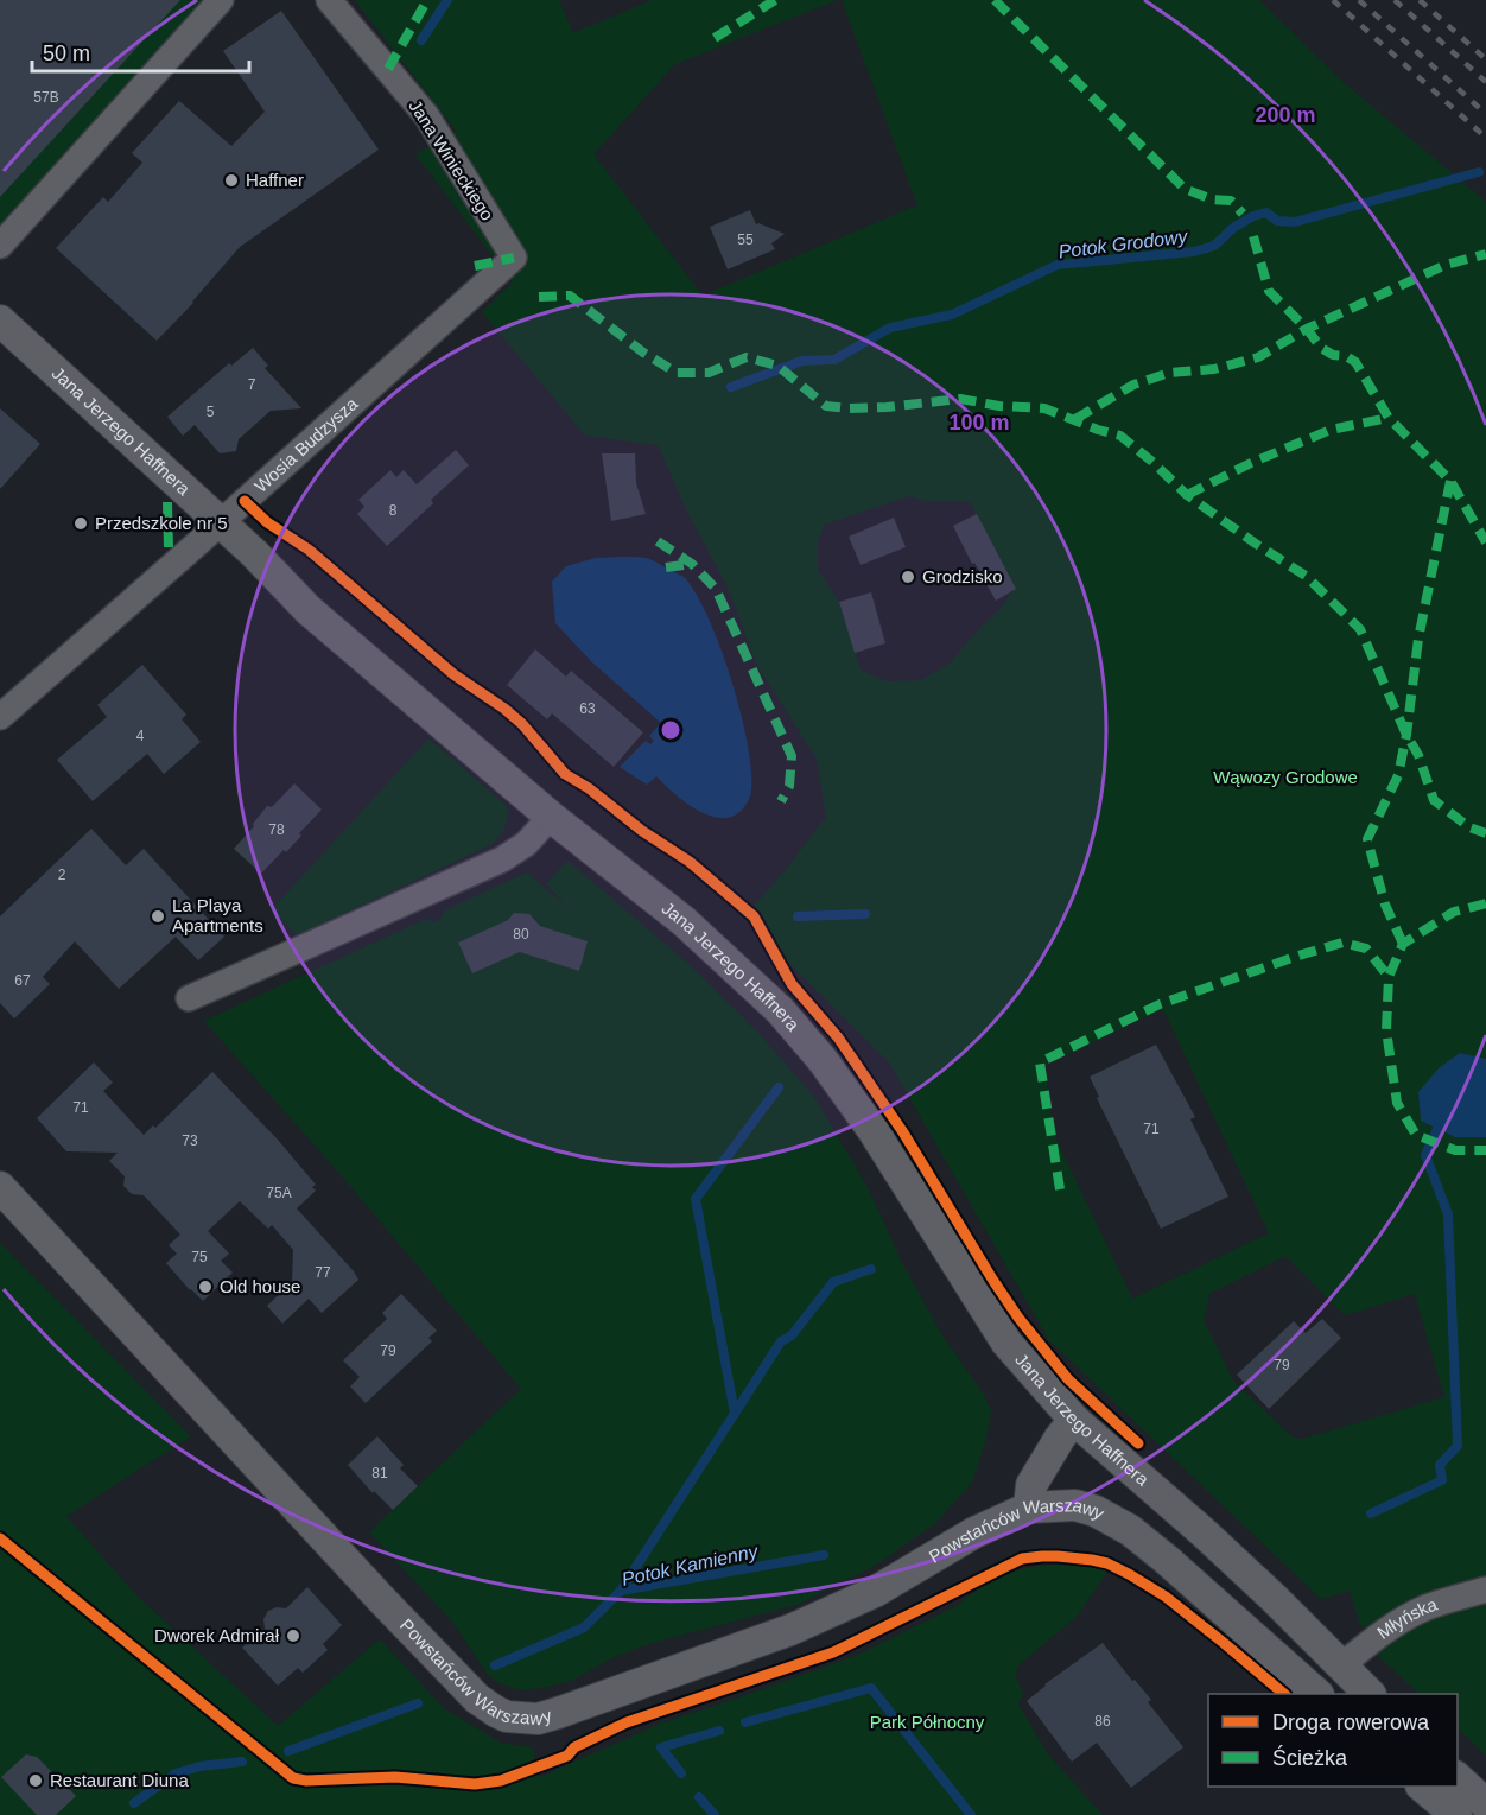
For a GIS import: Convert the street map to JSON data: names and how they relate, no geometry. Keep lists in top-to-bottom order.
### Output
{
  "streets": {
    "street": [
      "Jana Winieckiego",
      "Jana Jerzego Haffnera",
      "Wosia Budzysza",
      "Powstańców Warszawy",
      "Młyńska"
    ]
  },
  "crossings": [
    ["Jana Winieckiego", "Wosia Budzysza"],
    ["Jana Jerzego Haffnera", "Wosia Budzysza"],
    ["Jana Jerzego Haffnera", "Młyńska"]
  ],
  "water": ["Potok Grodowy", "Potok Kamienny"],
  "parks": ["Wąwozy Grodowe", "Park Północny"],
  "places": [
    "Haffner",
    "Przedszkole nr 5",
    "Grodzisko",
    "La Playa Apartments",
    "Old house",
    "Dworek Admirał",
    "Restaurant Diuna"
  ],
  "house_numbers": [
    "57B",
    "55",
    "7",
    "5",
    "8",
    "63",
    "4",
    "78",
    "2",
    "80",
    "67",
    "71",
    "71",
    "73",
    "75A",
    "75",
    "77",
    "79",
    "79",
    "81",
    "86"
  ],
  "legend": ["Droga rowerowa", "Ścieżka"],
  "scale_bar": "50 m",
  "rings": ["200 m", "100 m"]
}
